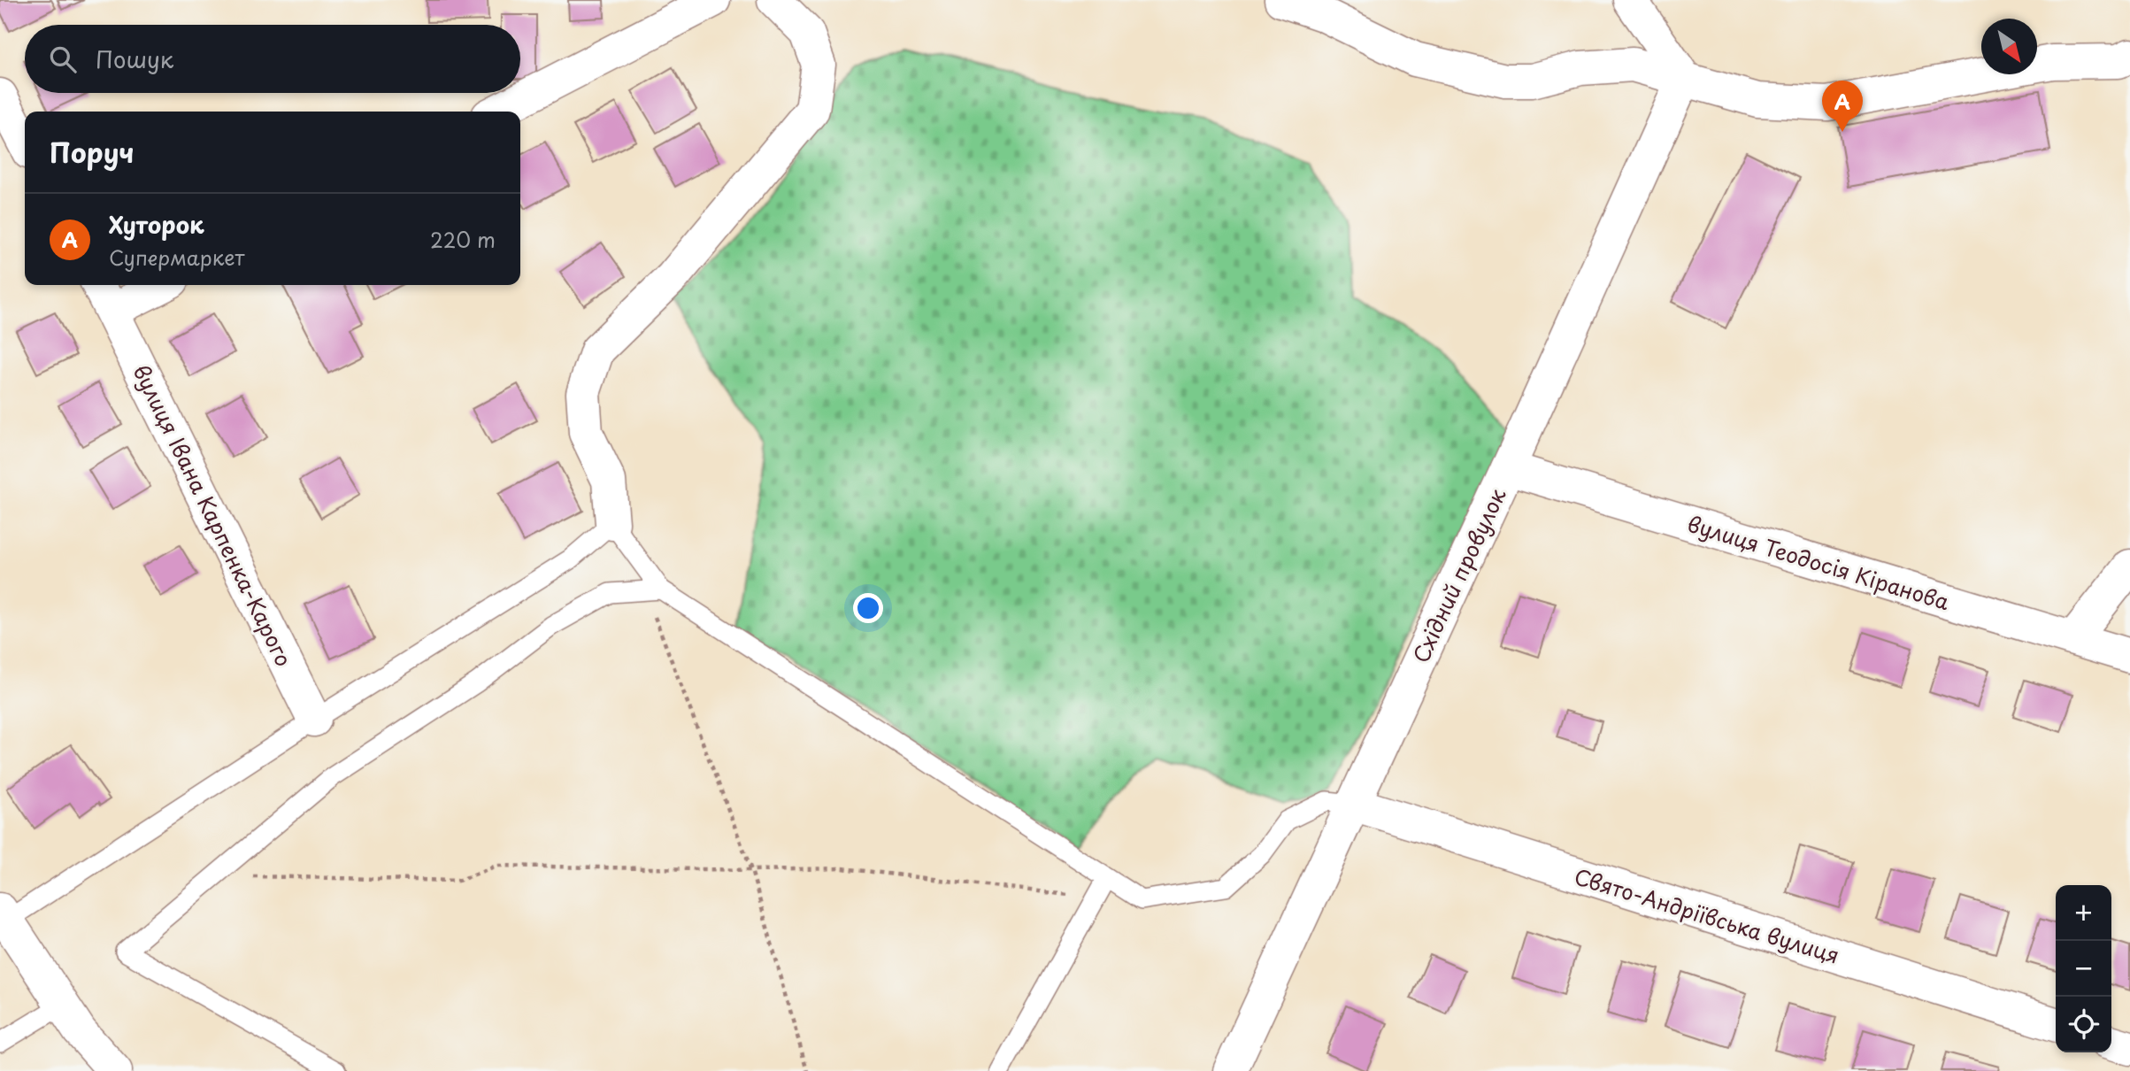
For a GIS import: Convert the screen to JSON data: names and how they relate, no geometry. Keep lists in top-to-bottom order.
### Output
{
  "streets": {
    "street": [
      "вулиця Івана Карпенка-Карого",
      "вулиця Теодосія Кіранова",
      "Східний провулок",
      "Свято-Андріївська вулиця"
    ]
  },
  "crossings": [
    ["вулиця Теодосія Кіранова", "Східний провулок"],
    ["Східний провулок", "Свято-Андріївська вулиця"]
  ],
  "north": "bottom right",
  "page": {
    "search": "Пошук",
    "pins": "A",
    "heading": "Поруч",
    "list": [
      {
        "mark": "A",
        "name": "Хуторок",
        "note": "Супермаркет",
        "value": "220 m"
      }
    ],
    "map_buttons": ["+", "−"]
  }
}
